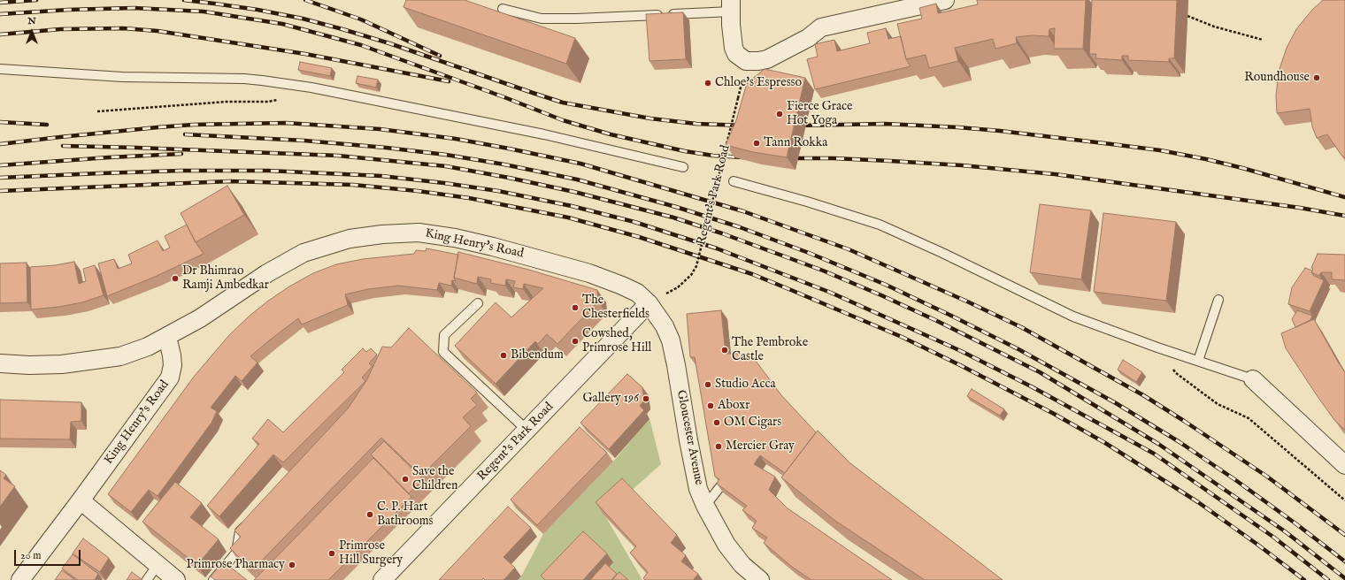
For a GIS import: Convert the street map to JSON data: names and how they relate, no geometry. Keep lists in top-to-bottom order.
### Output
{
  "streets": {
    "street": ["Regent's Park Road", "King Henry's Road", "Gloucester Avenue"]
  },
  "crossings": [
    ["Regent's Park Road", "King Henry's Road"],
    ["Regent's Park Road", "Gloucester Avenue"],
    ["King Henry's Road", "Gloucester Avenue"]
  ],
  "places": [
    "Roundhouse",
    "Chloe's Espresso",
    "Fierce Grace Hot Yoga",
    "Tann Rokka",
    "Dr Bhimrao Ramji Ambedkar",
    "The Chesterfields",
    "Cowshed, Primrose Hill",
    "The Pembroke Castle",
    "Bibendum",
    "Studio Acca",
    "Gallery 196",
    "Aboxr",
    "OM Cigars",
    "Mercier Gray",
    "Save the Children",
    "C. P. Hart Bathrooms",
    "Primrose Hill Surgery",
    "Primrose Pharmacy"
  ],
  "scale_bar": "20 m",
  "north": "top"
}
